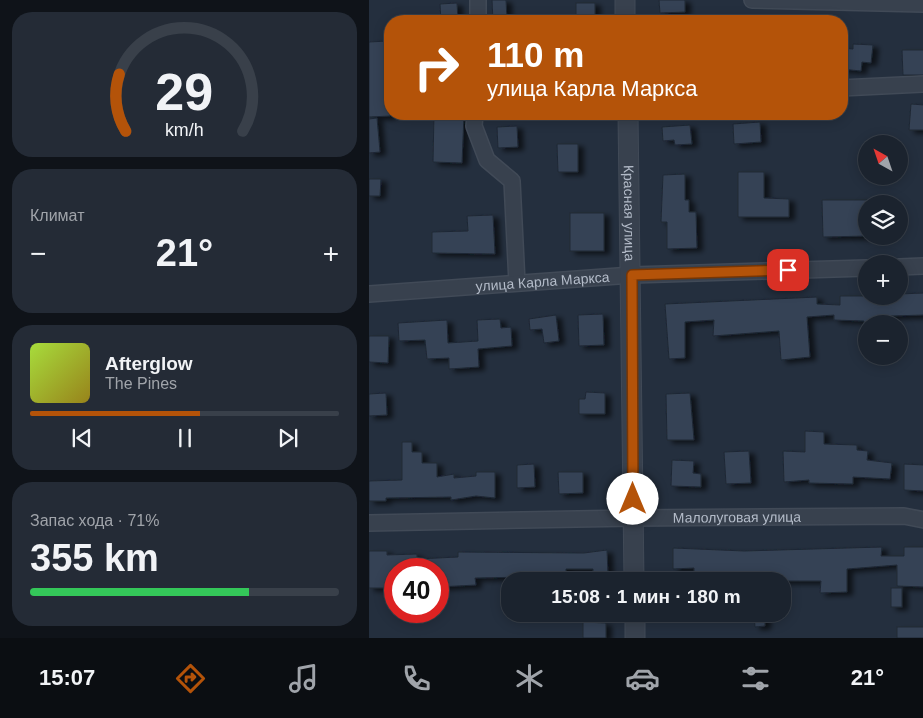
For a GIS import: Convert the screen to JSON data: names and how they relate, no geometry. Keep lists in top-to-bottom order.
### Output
{
  "streets": {
    "street": ["Красная улица", "улица Карла Маркса", "Малолуговая улица"]
  },
  "crossings": [
    ["Красная улица", "улица Карла Маркса"],
    ["Красная улица", "Малолуговая улица"]
  ],
  "north": "top left",
  "page": {
    "turn": ["110 m", "улица Карла Маркса"],
    "map_buttons": ["+", "−"],
    "tile": [
      "Климат",
      ["Запас хода · 71%", "355 km"]
    ],
    "heat": ["−", "21°", "+"],
    "song": ["Afterglow", "The Pines"],
    "limit": "40",
    "trip": "15:08 · 1 мин · 180 m",
    "tabs": ["15:07", "21°"],
    "gauge": ["29", "km/h"]
  }
}
